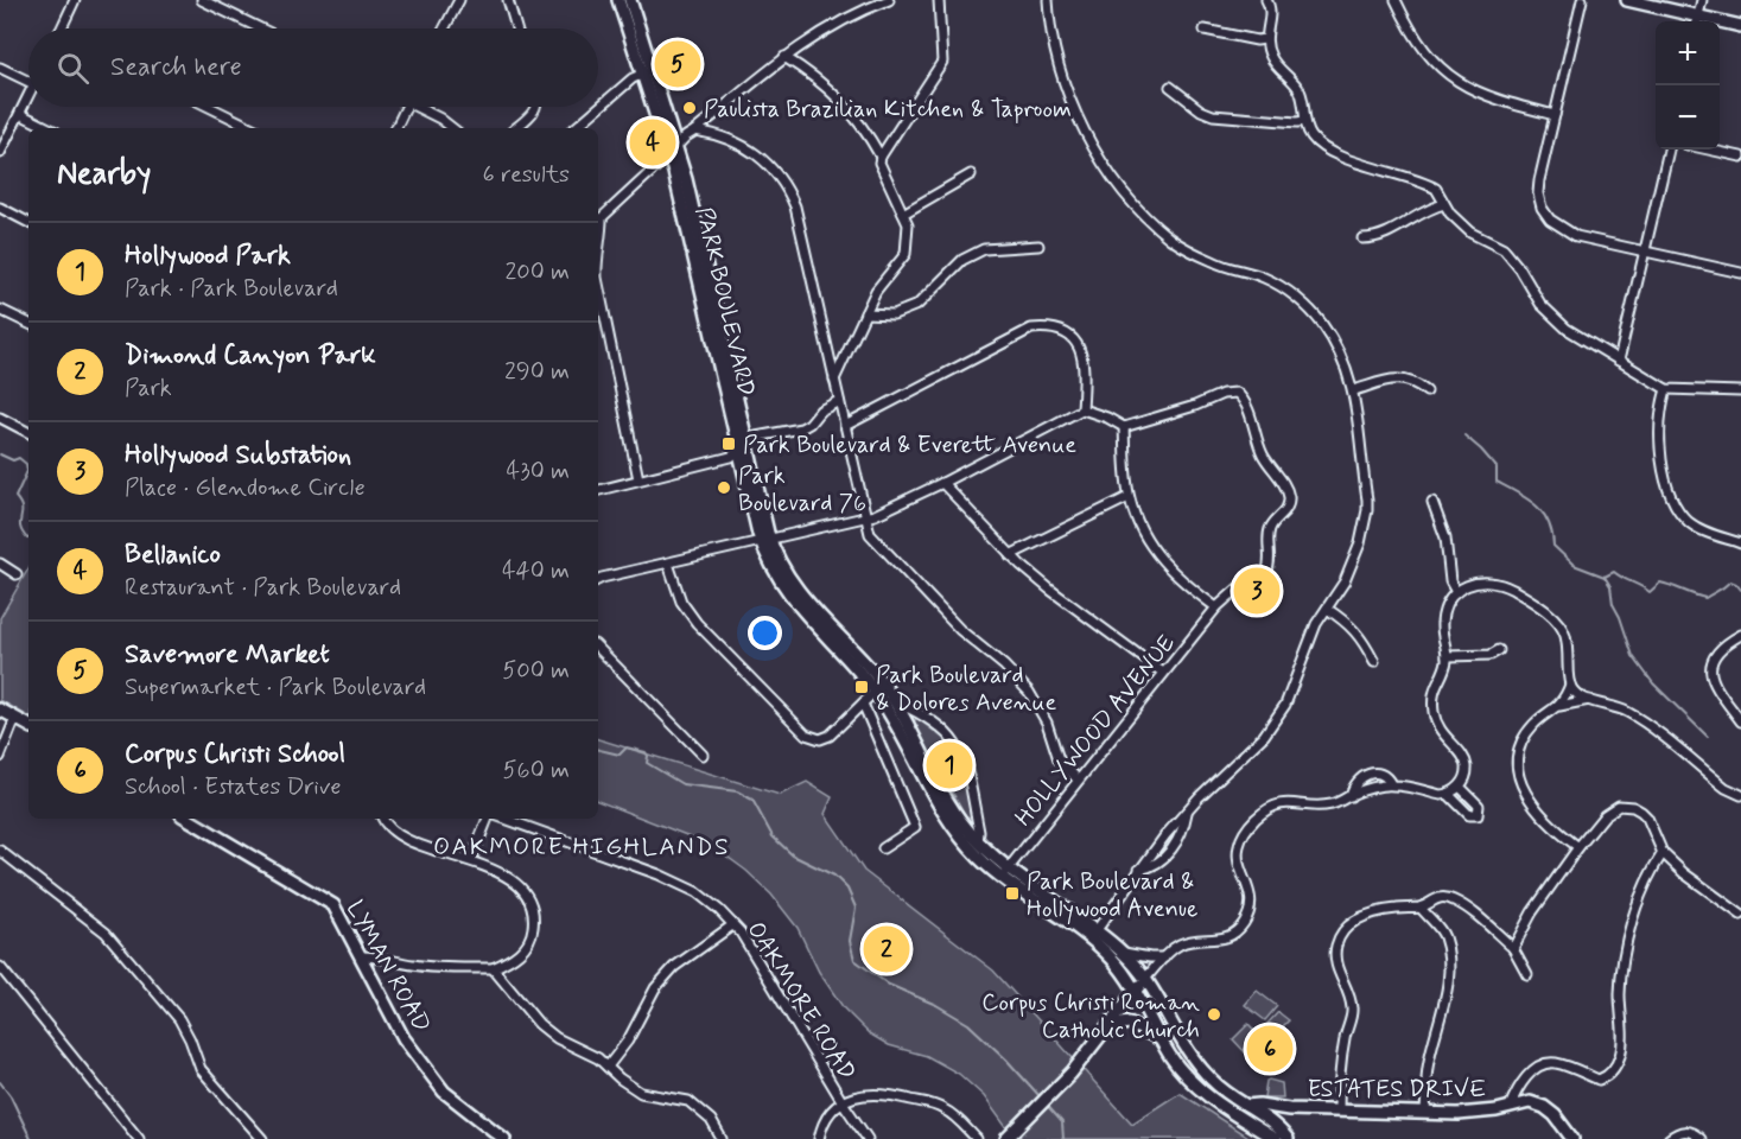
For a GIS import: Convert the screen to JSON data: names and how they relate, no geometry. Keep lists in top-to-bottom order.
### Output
{
  "streets": {
    "main road": ["PARK BOULEVARD", "LYMAN ROAD", "ESTATES DRIVE"],
    "street": ["HOLLYWOOD AVENUE", "OAKMORE ROAD"]
  },
  "crossings": [
    ["PARK BOULEVARD", "HOLLYWOOD AVENUE"],
    ["PARK BOULEVARD", "ESTATES DRIVE"]
  ],
  "districts": ["OAKMORE HIGHLANDS"],
  "places": {
    "other": ["Paulista Brazilian Kitchen & Taproom", "Park Boulevard 76", "Corpus Christi Roman Catholic Church"],
    "transit": ["Park Boulevard & Everett Avenue", "Park Boulevard & Dolores Avenue", "Park Boulevard & Hollywood Avenue"]
  },
  "page": {
    "map_buttons": ["+", "−"],
    "search": "Search here",
    "pins": [
      "5",
      "4",
      "3",
      "1",
      "2",
      "6"
    ],
    "heading": ["Nearby", "6 results"],
    "list": [
      {
        "mark": "1",
        "name": "Hollywood Park",
        "note": "Park · Park Boulevard",
        "value": "200 m"
      },
      {
        "mark": "2",
        "name": "Dimond Canyon Park",
        "note": "Park",
        "value": "290 m"
      },
      {
        "mark": "3",
        "name": "Hollywood Substation",
        "note": "Place · Glendome Circle",
        "value": "430 m"
      },
      {
        "mark": "4",
        "name": "Bellanico",
        "note": "Restaurant · Park Boulevard",
        "value": "440 m"
      },
      {
        "mark": "5",
        "name": "Savemore Market",
        "note": "Supermarket · Park Boulevard",
        "value": "500 m"
      },
      {
        "mark": "6",
        "name": "Corpus Christi School",
        "note": "School · Estates Drive",
        "value": "560 m"
      }
    ]
  }
}
